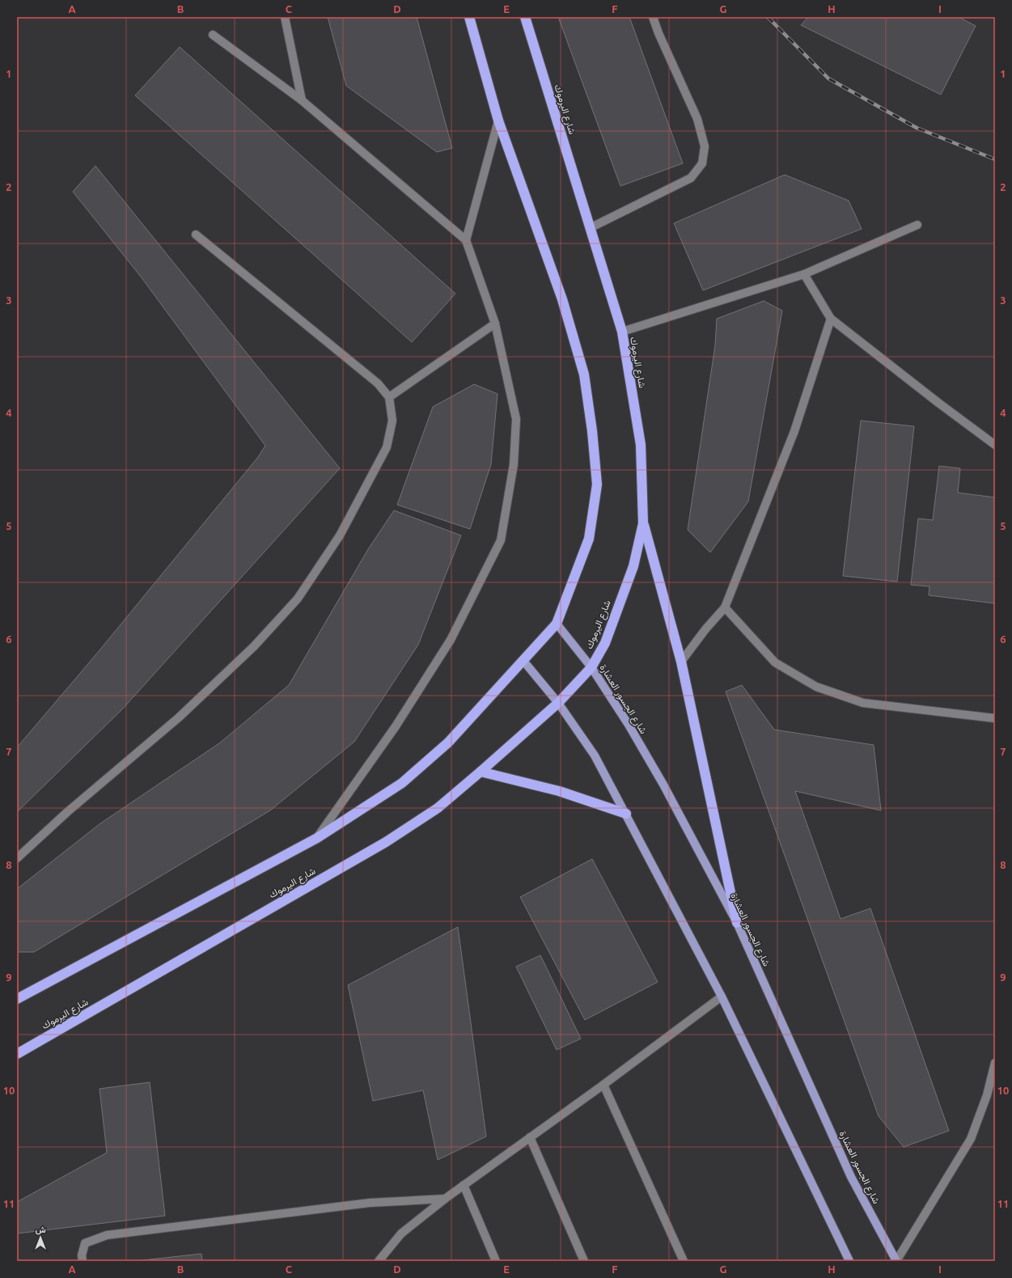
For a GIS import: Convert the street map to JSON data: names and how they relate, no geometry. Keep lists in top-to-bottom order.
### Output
{
  "streets": {
    "highway": ["شارع اليرموك"],
    "main road": ["شارع الجسور العشارة"]
  },
  "crossings": [
    ["شارع اليرموك", "شارع الجسور العشارة"]
  ],
  "north": "top",
  "grid": {
    "columns": [
      "A",
      "B",
      "C",
      "D",
      "E",
      "F",
      "G",
      "H",
      "I"
    ],
    "rows": [
      "1",
      "2",
      "3",
      "4",
      "5",
      "6",
      "7",
      "8",
      "9",
      "10",
      "11"
    ]
  }
}
